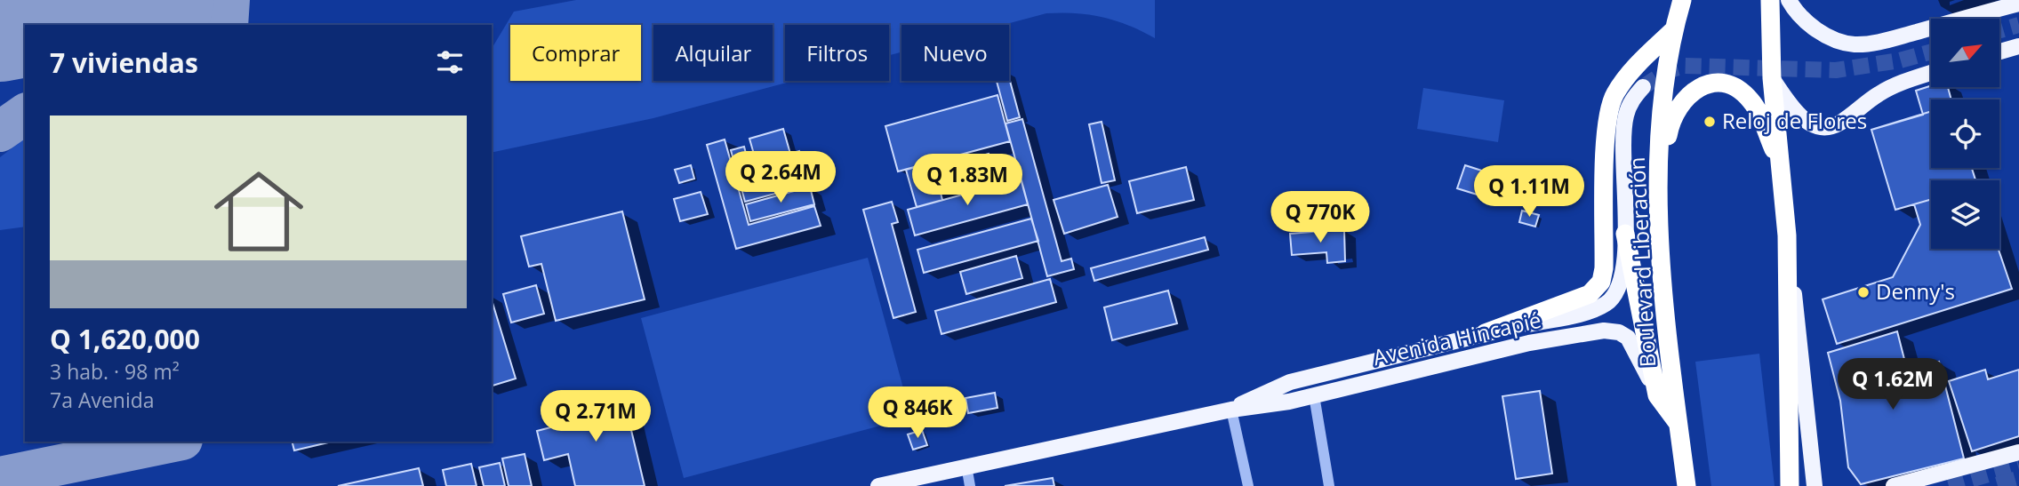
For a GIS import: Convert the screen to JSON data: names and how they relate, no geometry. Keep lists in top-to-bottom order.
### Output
{
  "streets": {
    "highway": ["Boulevard Liberación"],
    "main road": ["Avenida Hincapié"]
  },
  "places": ["Reloj de Flores", "Denny's"],
  "north": "top right",
  "page": {
    "chip": [
      "Comprar",
      "Alquilar",
      "Filtros",
      "Nuevo"
    ],
    "heading": "7 viviendas",
    "list": [
      {
        "name": "Q 1,620,000",
        "note": "3 hab. · 98 m² · 7a Avenida"
      }
    ],
    "price": [
      "Q 2.64M",
      "Q 1.83M",
      "Q 1.11M",
      "Q 770K",
      "Q 1.62M",
      "Q 846K",
      "Q 2.71M"
    ]
  }
}
